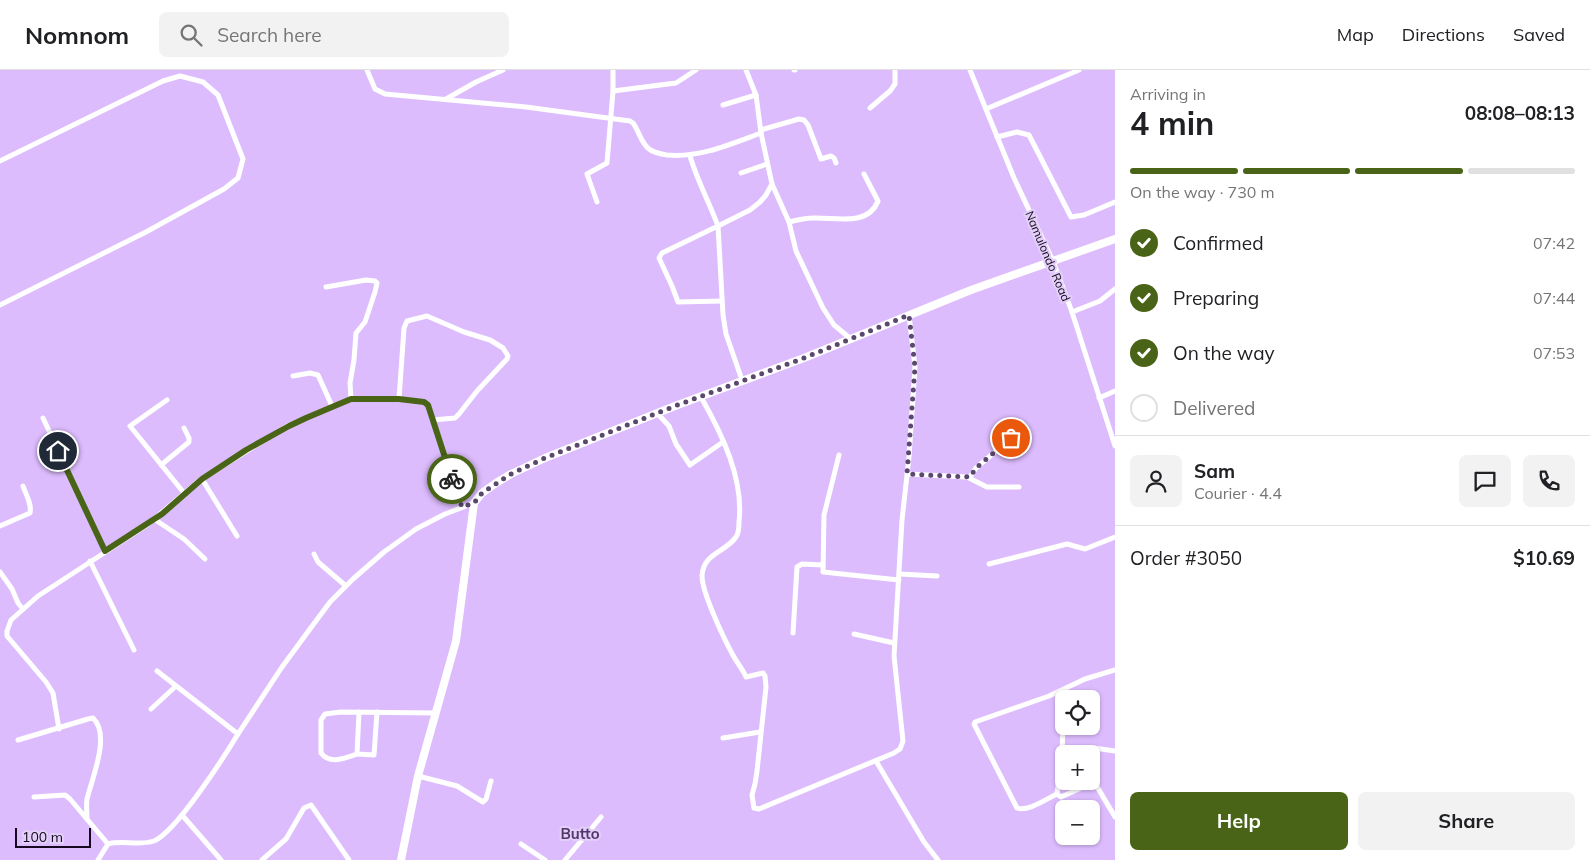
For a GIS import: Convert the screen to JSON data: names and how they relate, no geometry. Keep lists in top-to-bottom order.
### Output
{
  "streets": {
    "street": ["Namulondo Road"]
  },
  "districts": ["Butto"],
  "scale_bar": "100 m",
  "page": {
    "header": "Nomnom",
    "search": "Search here",
    "nav": ["Map", "Directions", "Saved"],
    "heading": ["4 min", "Arriving in", "08:08–08:13"],
    "panel": [
      "Sam",
      "Courier · 4.4",
      "Order #3050",
      "$10.69"
    ],
    "bar": "On the way · 730 m",
    "list": [
      ["Confirmed", "07:42"],
      ["Preparing", "07:44"],
      ["On the way", "07:53"],
      "Delivered"
    ],
    "map_buttons": ["+", "−"],
    "buttons": ["Help", "Share"],
    "scale": "100 m"
  }
}
